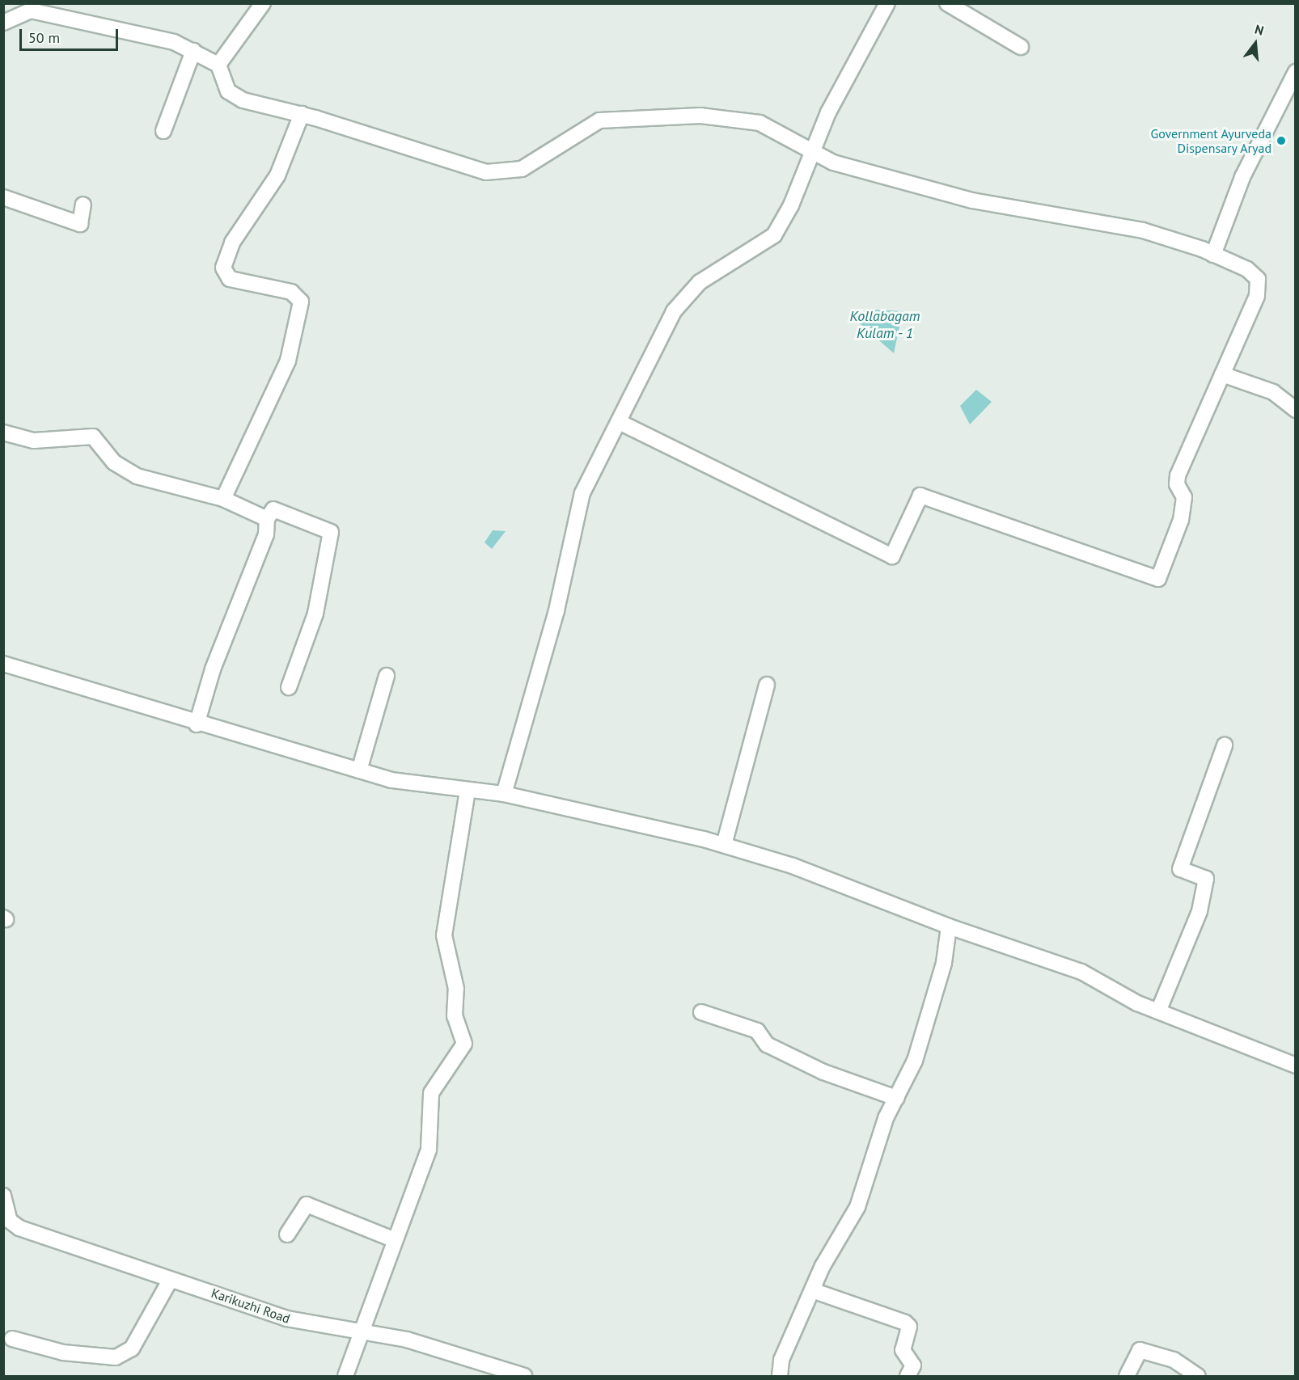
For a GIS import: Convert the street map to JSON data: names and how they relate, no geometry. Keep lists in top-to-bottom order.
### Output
{
  "streets": {
    "street": ["Karikuzhi Road"]
  },
  "water": ["Kollabagam Kulam - 1"],
  "places": ["Government Ayurveda Dispensary Aryad"],
  "scale_bar": "50 m",
  "north": "top"
}
